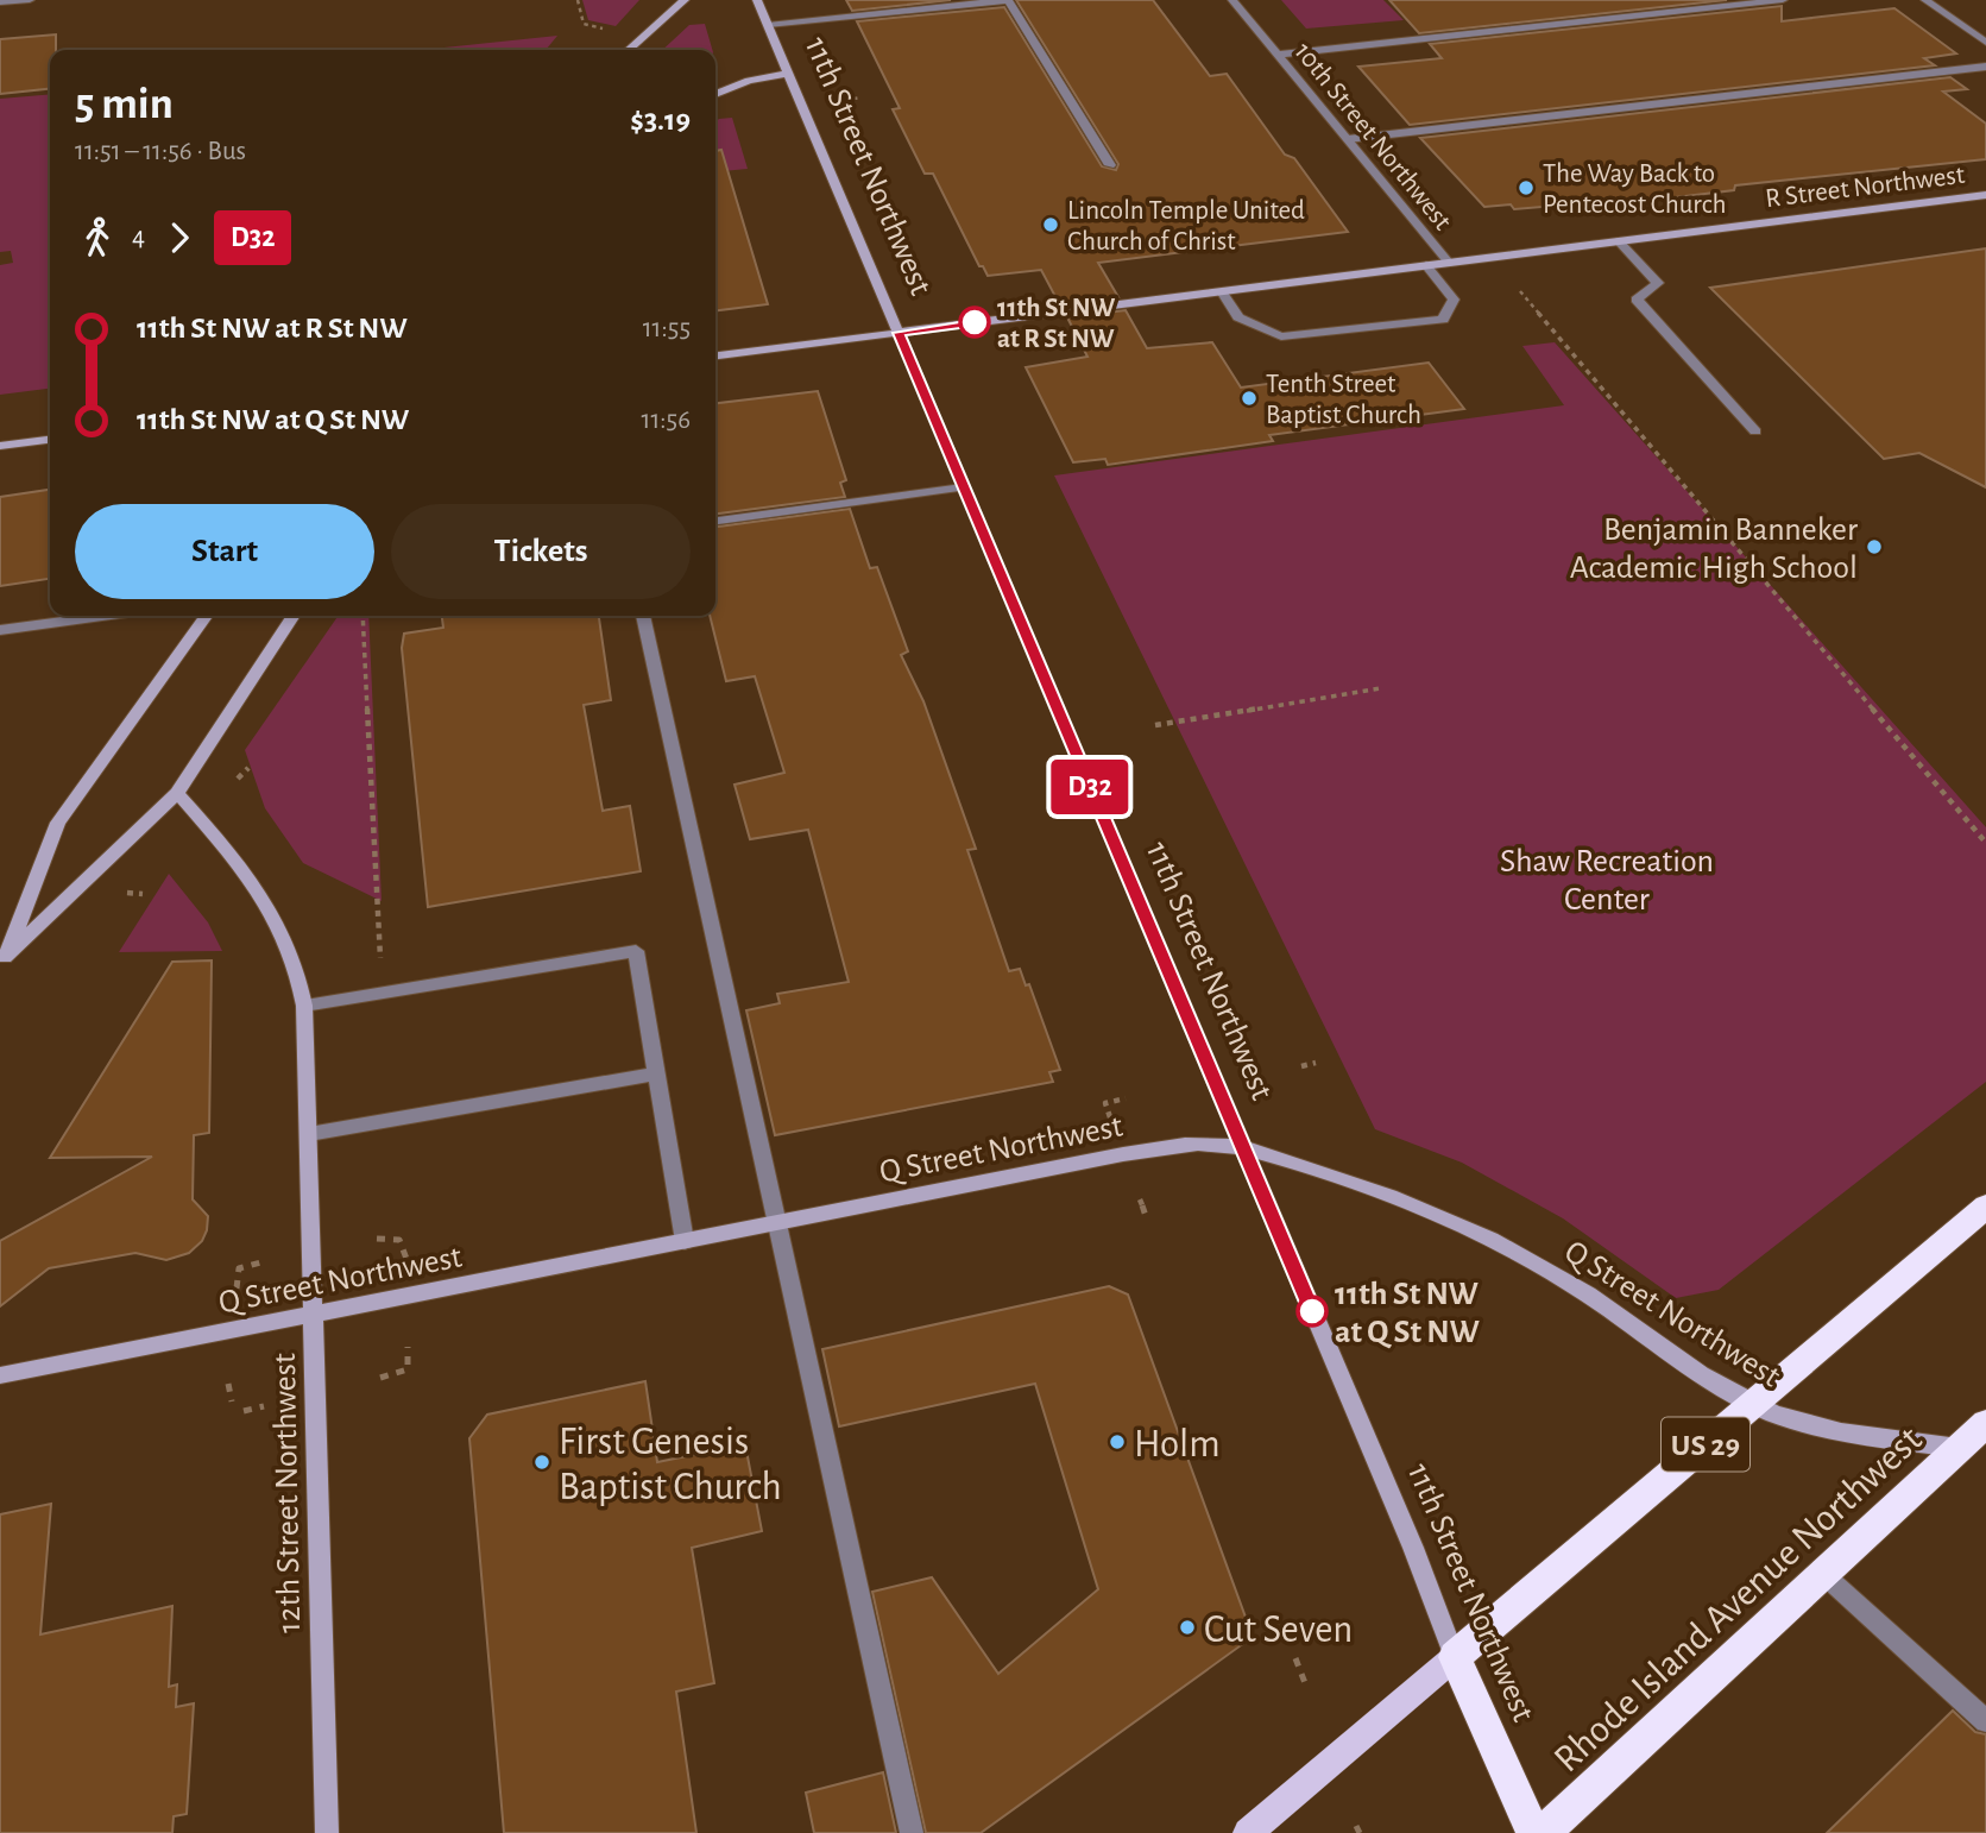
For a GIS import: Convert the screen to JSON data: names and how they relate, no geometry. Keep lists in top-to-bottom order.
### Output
{
  "streets": {
    "highway": ["11th Street Northwest", "US 29", "Rhode Island Avenue Northwest"],
    "main road": ["R Street Northwest", "Q Street Northwest", "12th Street Northwest"],
    "street": ["10th Street Northwest"]
  },
  "crossings": [
    ["10th Street Northwest", "R Street Northwest"],
    ["11th Street Northwest", "R Street Northwest"],
    ["11th Street Northwest", "Q Street Northwest"],
    ["11th Street Northwest", "US 29"],
    ["Q Street Northwest", "US 29"],
    ["Q Street Northwest", "12th Street Northwest"],
    ["Q Street Northwest", "Rhode Island Avenue Northwest"]
  ],
  "parks": ["Shaw Recreation Center"],
  "places": [
    "The Way Back to Pentecost Church",
    "Lincoln Temple United Church of Christ",
    "11th St NW at R St NW",
    "Tenth Street Baptist Church",
    "Benjamin Banneker Academic High School",
    "11th St NW at Q St NW",
    "Holm",
    "First Genesis Baptist Church",
    "Cut Seven"
  ],
  "lines": ["bus line D32"],
  "page": {
    "on_map": "D32",
    "heading": ["5 min", "11:51 – 11:56 · Bus", "$3.19"],
    "legs": ["4", "D32"],
    "list": [
      {
        "name": "11th St NW at R St NW",
        "value": "11:55"
      },
      {
        "name": "11th St NW at Q St NW",
        "value": "11:56"
      }
    ],
    "buttons": ["Start", "Tickets"]
  }
}
